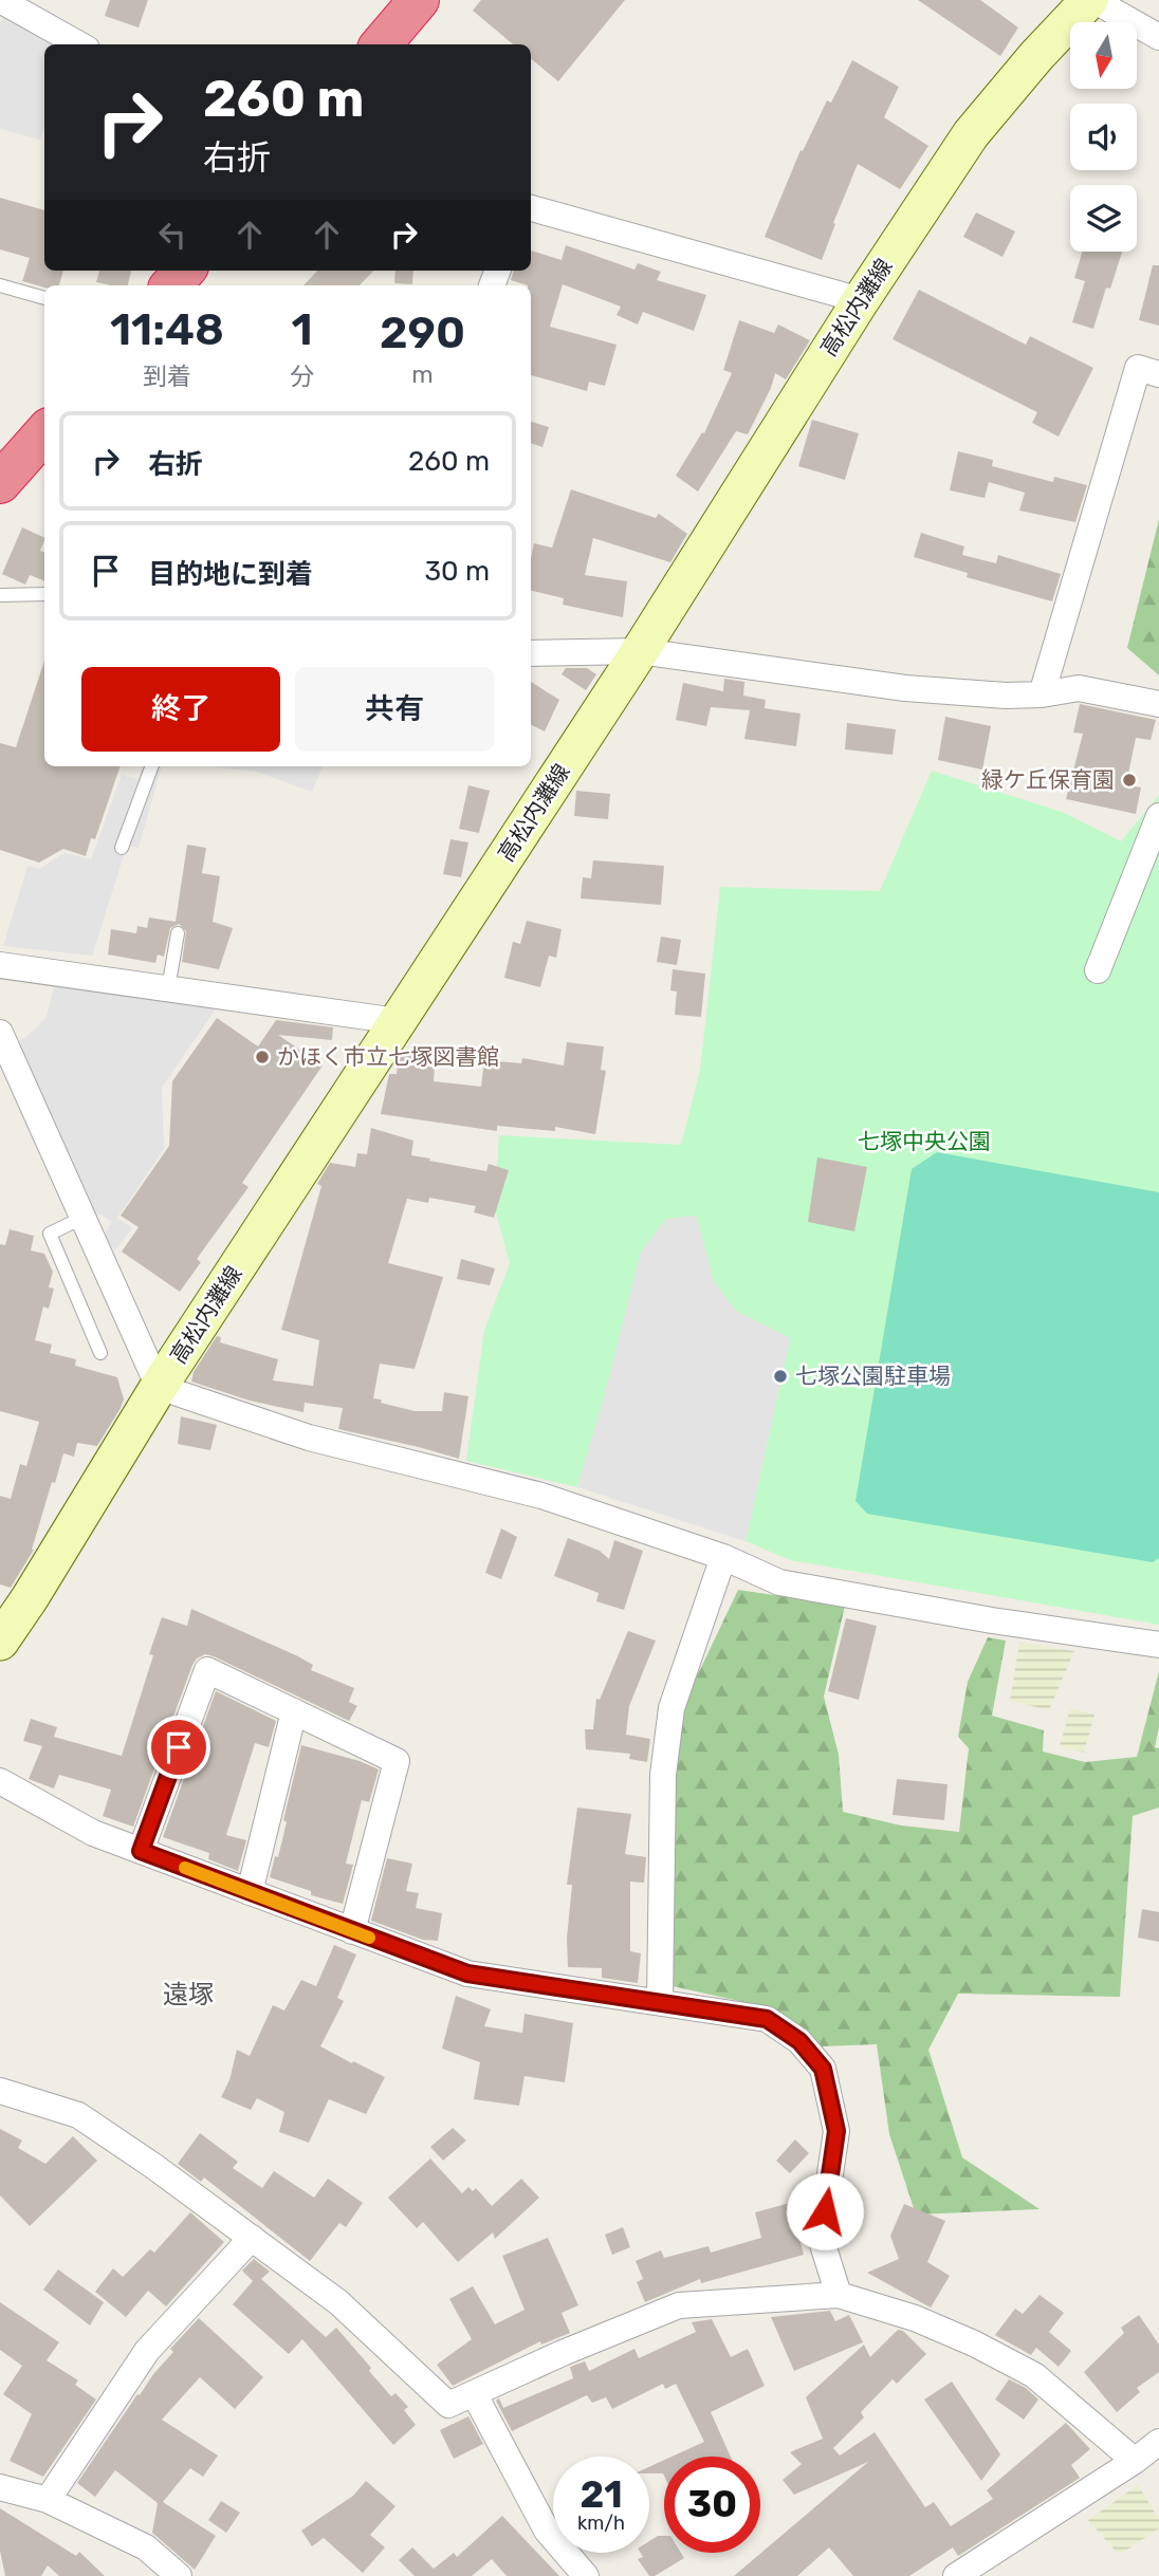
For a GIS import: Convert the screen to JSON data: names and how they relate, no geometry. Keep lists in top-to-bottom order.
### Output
{
  "streets": {
    "main road": ["高松内灘線"]
  },
  "districts": ["遠塚"],
  "parks": ["七塚中央公園"],
  "places": ["緑ケ丘保育園", "かほく市立七塚図書館", "七塚公園駐車場"],
  "north": "bottom",
  "page": {
    "turn": ["260 m", "右折"],
    "eta": [
      "11:48",
      "到着",
      "1",
      "分",
      "290",
      "m"
    ],
    "list": [
      {
        "name": "右折",
        "value": "260 m"
      },
      {
        "name": "目的地に到着",
        "value": "30 m"
      }
    ],
    "buttons": ["終了", "共有"],
    "speed": "21 km/h",
    "limit": "30"
  }
}
